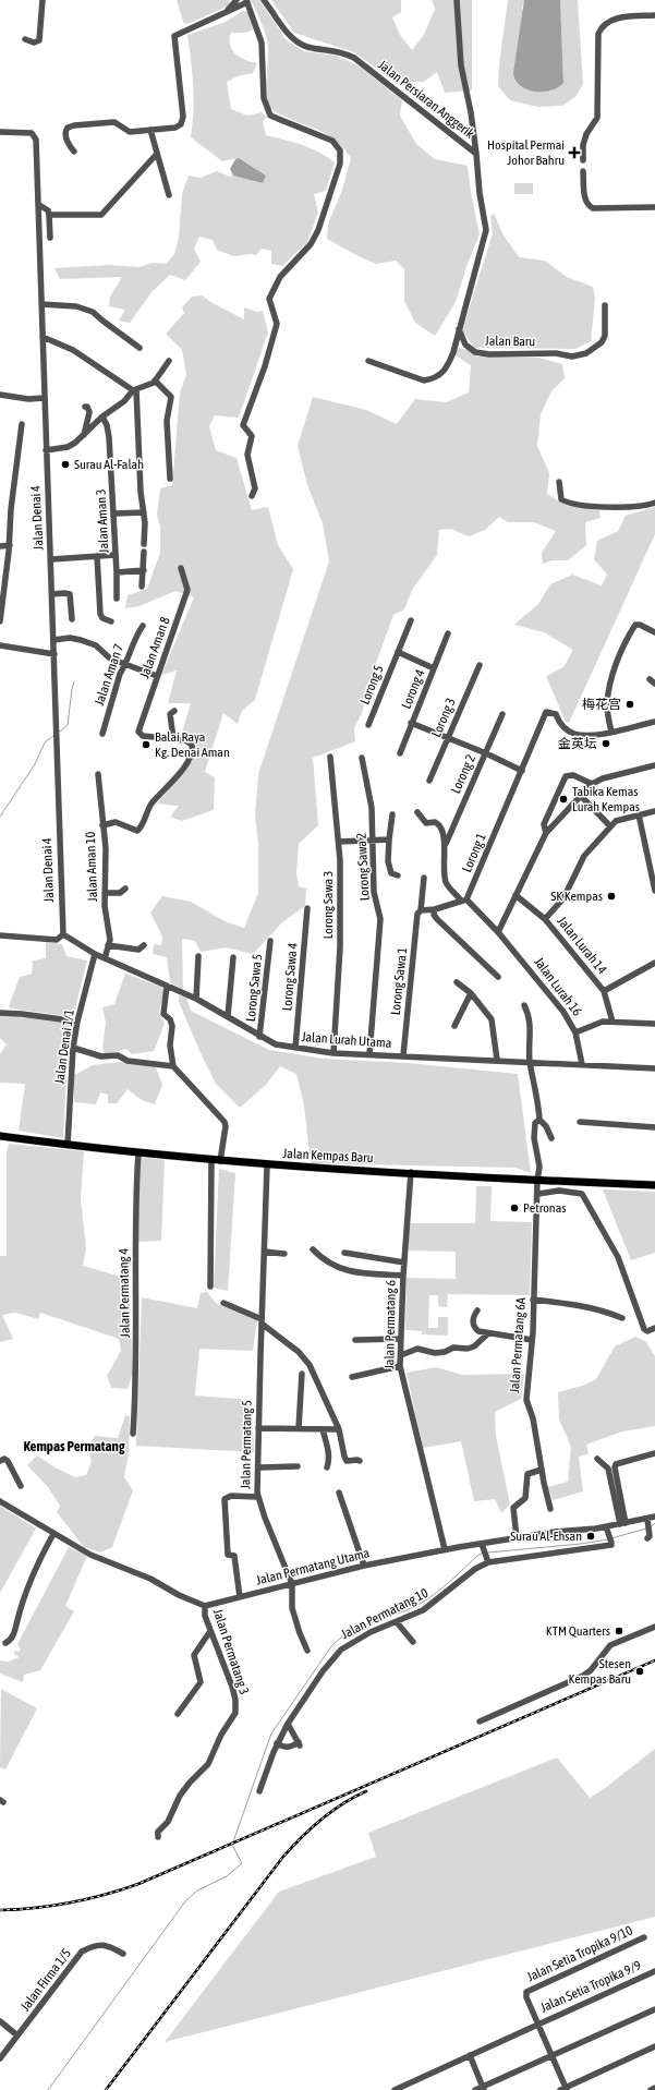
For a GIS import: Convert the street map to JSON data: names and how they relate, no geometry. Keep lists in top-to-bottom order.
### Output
{
  "streets": {
    "main road": ["Jalan Kempas Baru"],
    "street": [
      "Jalan Persiaran Anggerik",
      "Jalan Baru",
      "Jalan Denai 4",
      "Jalan Aman 3",
      "Jalan Aman 8",
      "Jalan Aman 7",
      "Lorong 5",
      "Lorong 4",
      "Lorong 3",
      "Lorong 2",
      "Lorong 1",
      "Jalan Aman 10",
      "Lorong Sawa 2",
      "Lorong Sawa 3",
      "Jalan Lurah 14",
      "Lorong Sawa 4",
      "Lorong Sawa 1",
      "Jalan Lurah 16",
      "Lorong Sawa 5",
      "Jalan Lurah Utama",
      "Jalan Denai 1/1",
      "Jalan Permatang 4",
      "Jalan Permatang 6",
      "Jalan Permatang 6A",
      "Jalan Permatang 5",
      "Jalan Permatang Utama",
      "Jalan Permatang 10",
      "Jalan Permatang 3",
      "Jalan Setia Tropika 9/10",
      "Jalan Firma 1/5",
      "Jalan Setia Tropika 9/9"
    ]
  },
  "crossings": [
    ["Jalan Persiaran Anggerik", "Jalan Baru"],
    ["Jalan Denai 4", "Jalan Lurah Utama"],
    ["Lorong 2", "Lorong 1"],
    ["Lorong 2", "Jalan Lurah 16"],
    ["Lorong 1", "Jalan Lurah 16"],
    ["Jalan Aman 10", "Jalan Lurah Utama"],
    ["Lorong Sawa 2", "Jalan Lurah Utama"],
    ["Lorong Sawa 3", "Jalan Lurah Utama"],
    ["Lorong Sawa 4", "Jalan Lurah Utama"],
    ["Lorong Sawa 1", "Jalan Lurah Utama"],
    ["Jalan Lurah 16", "Jalan Lurah Utama"],
    ["Lorong Sawa 5", "Jalan Lurah Utama"],
    ["Jalan Lurah Utama", "Jalan Denai 1/1"],
    ["Jalan Denai 1/1", "Jalan Kempas Baru"],
    ["Jalan Kempas Baru", "Jalan Permatang 4"],
    ["Jalan Kempas Baru", "Jalan Permatang 6"],
    ["Jalan Kempas Baru", "Jalan Permatang 6A"],
    ["Jalan Permatang 6", "Jalan Permatang Utama"],
    ["Jalan Permatang 5", "Jalan Permatang Utama"],
    ["Jalan Permatang Utama", "Jalan Permatang 3"],
    ["Jalan Setia Tropika 9/10", "Jalan Setia Tropika 9/9"]
  ],
  "districts": ["Kempas Permatang"],
  "places": {
    "health": ["Hospital Permai Johor Bahru"],
    "other": [
      "Surau Al-Falah",
      "梅花宫",
      "金英坛",
      "Balai Raya Kg. Denai Aman",
      "Tabika Kemas Lurah Kempas",
      "SK Kempas",
      "Petronas",
      "Surau Al-Ehsan",
      "KTM Quarters",
      "Stesen Kempas Baru"
    ]
  }
}
